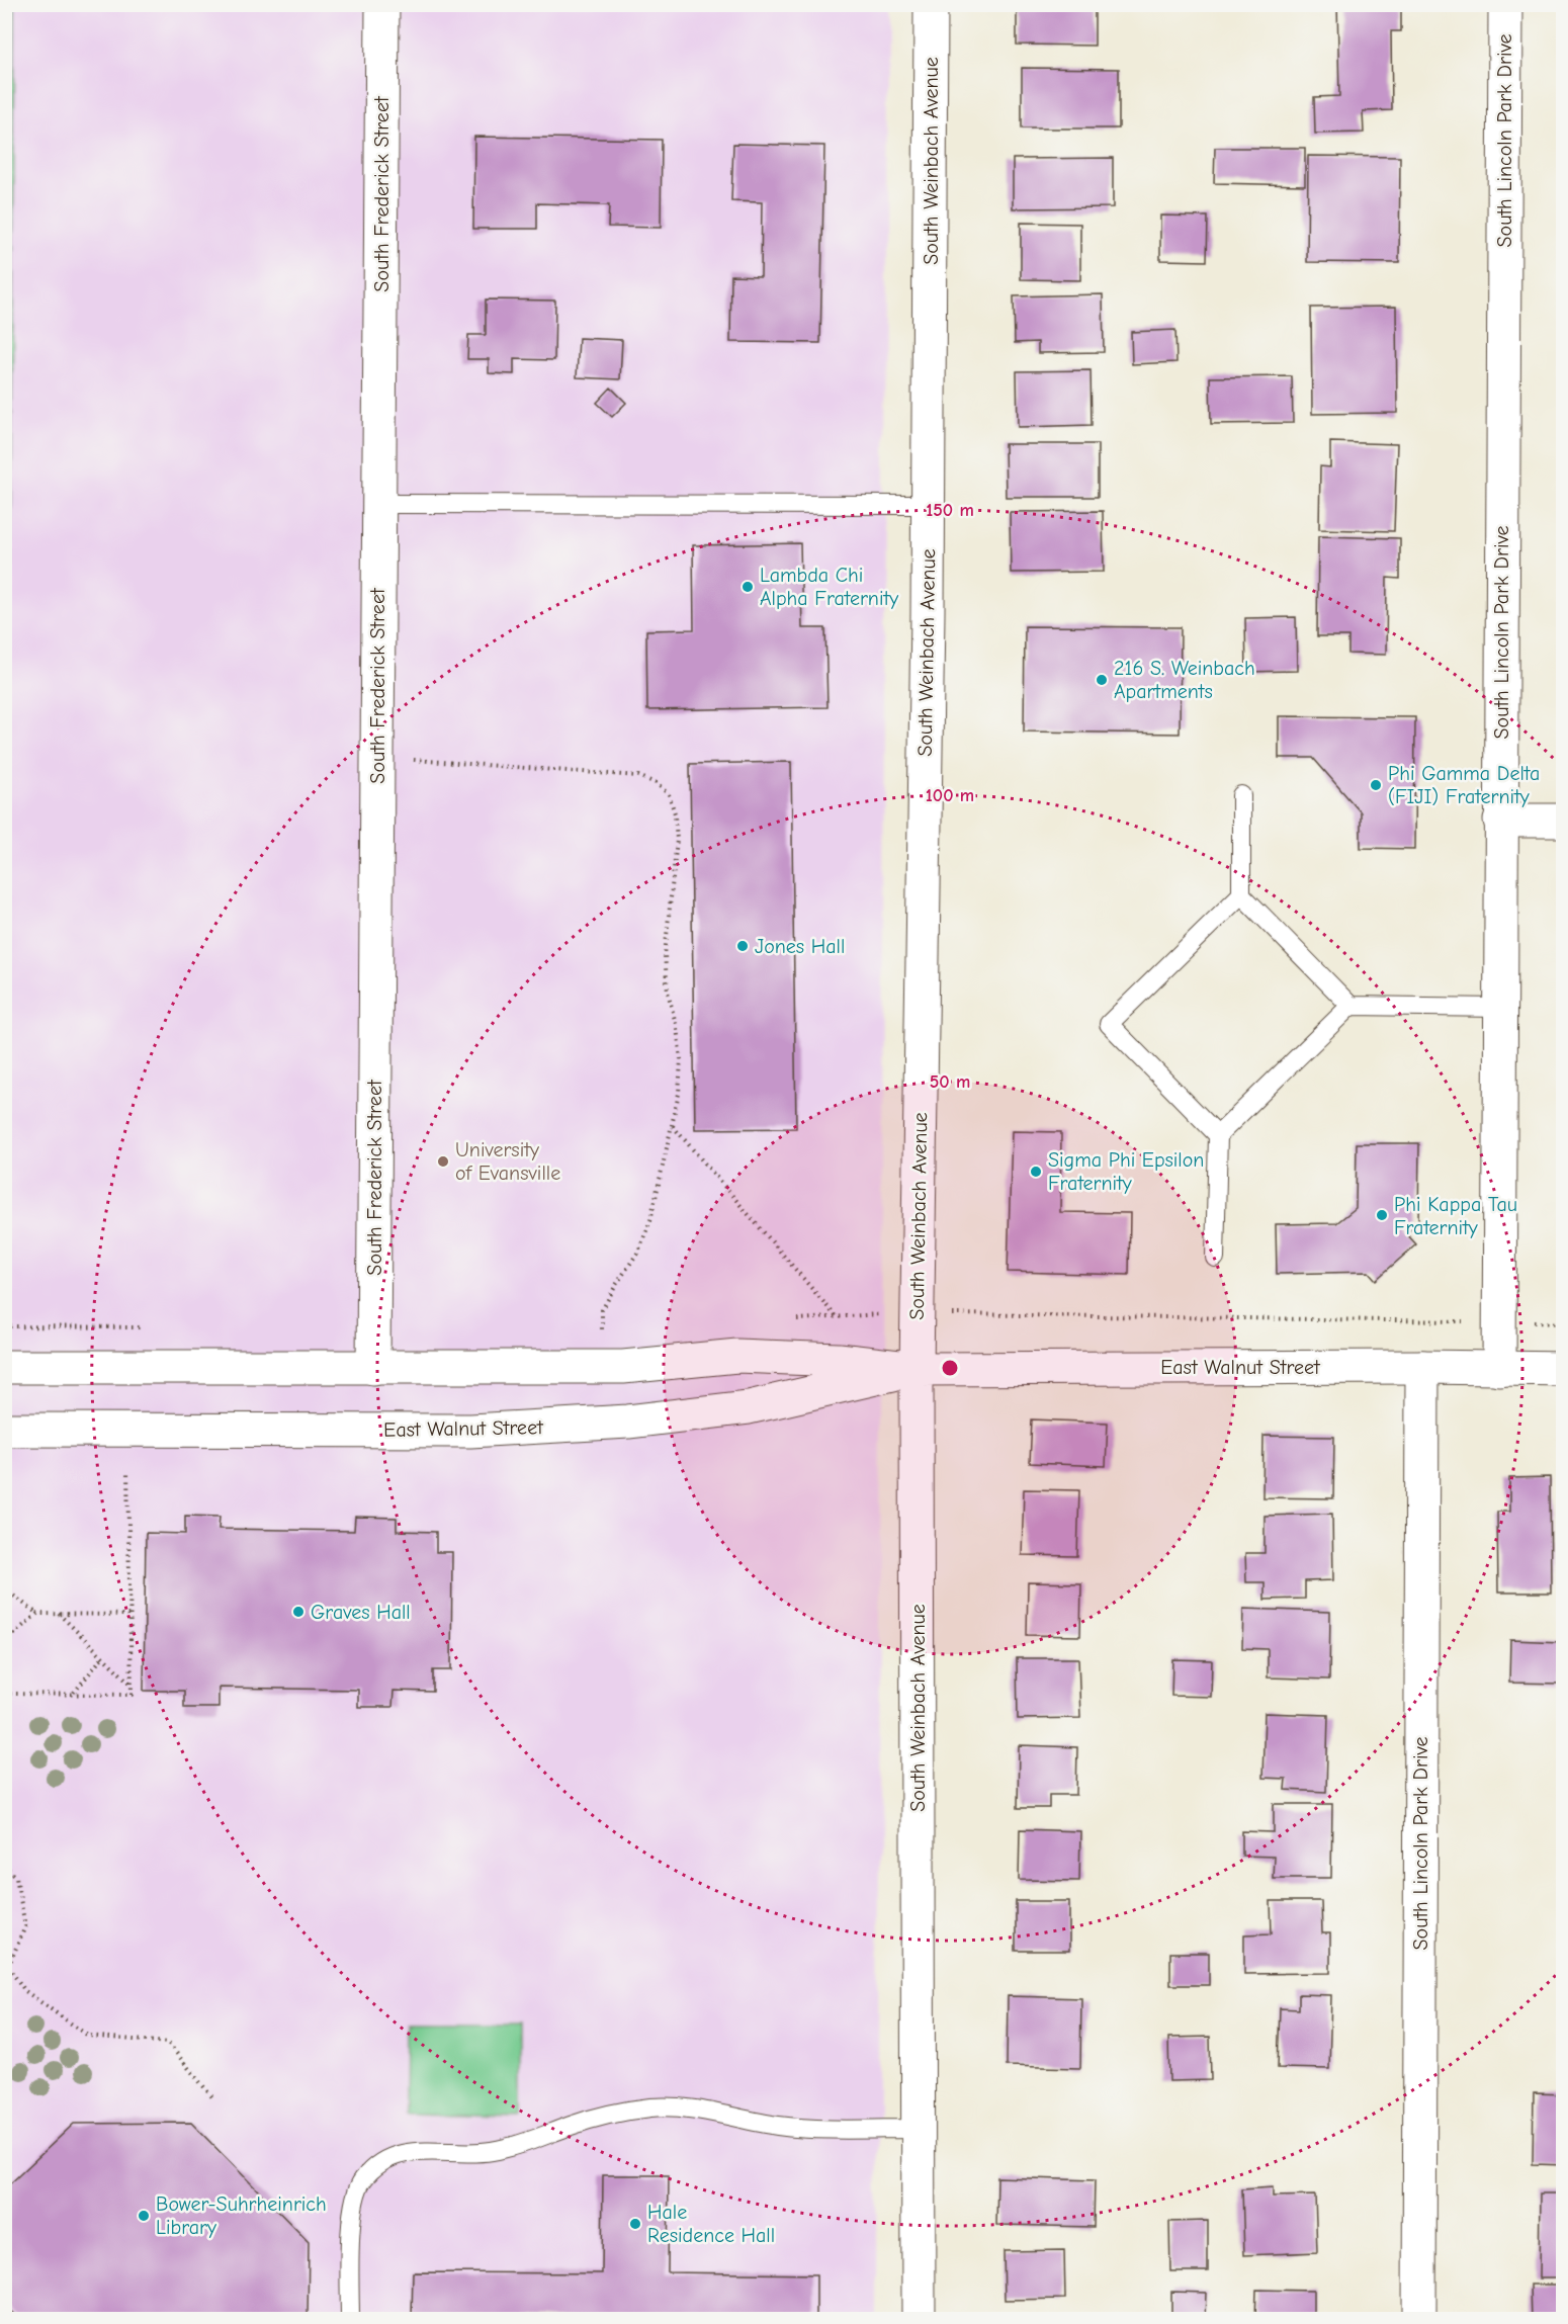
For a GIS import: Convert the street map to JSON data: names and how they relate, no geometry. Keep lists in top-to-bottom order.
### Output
{
  "streets": {
    "street": [
      "South Lincoln Park Drive",
      "South Weinbach Avenue",
      "South Frederick Street",
      "East Walnut Street"
    ]
  },
  "crossings": [
    ["South Lincoln Park Drive", "East Walnut Street"],
    ["South Weinbach Avenue", "East Walnut Street"],
    ["South Frederick Street", "East Walnut Street"]
  ],
  "places": [
    "Lambda Chi Alpha Fraternity",
    "216 S. Weinbach Apartments",
    "Phi Gamma Delta (FIJI) Fraternity",
    "Jones Hall",
    "University of Evansville",
    "Sigma Phi Epsilon Fraternity",
    "Phi Kappa Tau Fraternity",
    "Graves Hall",
    "Bower-Suhrheinrich Library",
    "Hale Residence Hall"
  ],
  "rings": ["150 m", "100 m", "50 m"]
}
